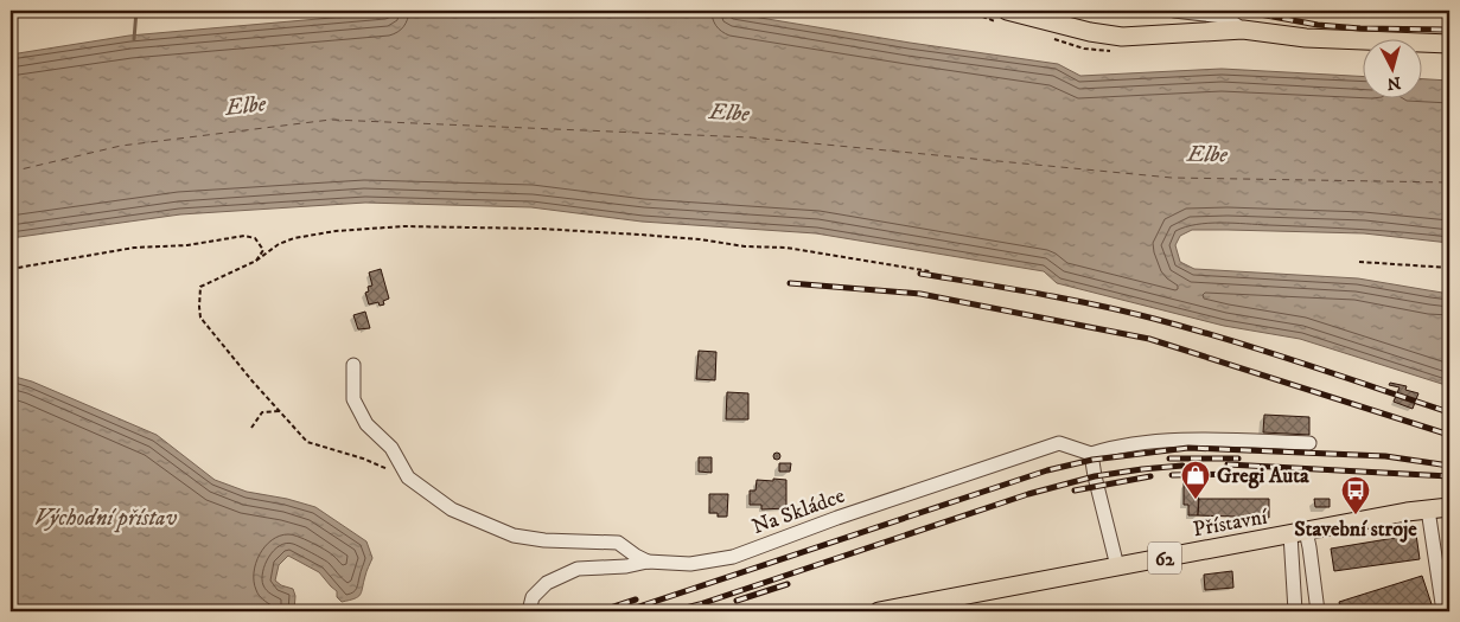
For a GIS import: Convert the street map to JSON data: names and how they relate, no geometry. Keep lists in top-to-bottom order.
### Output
{
  "streets": {
    "main road": ["Přístavní", "62"],
    "street": ["Na Skládce"]
  },
  "water": ["Elbe", "Východní přístav"],
  "places": {
    "shop": ["Gregi Auta"],
    "bus stop": ["Stavební stroje"]
  },
  "north": "bottom"
}
